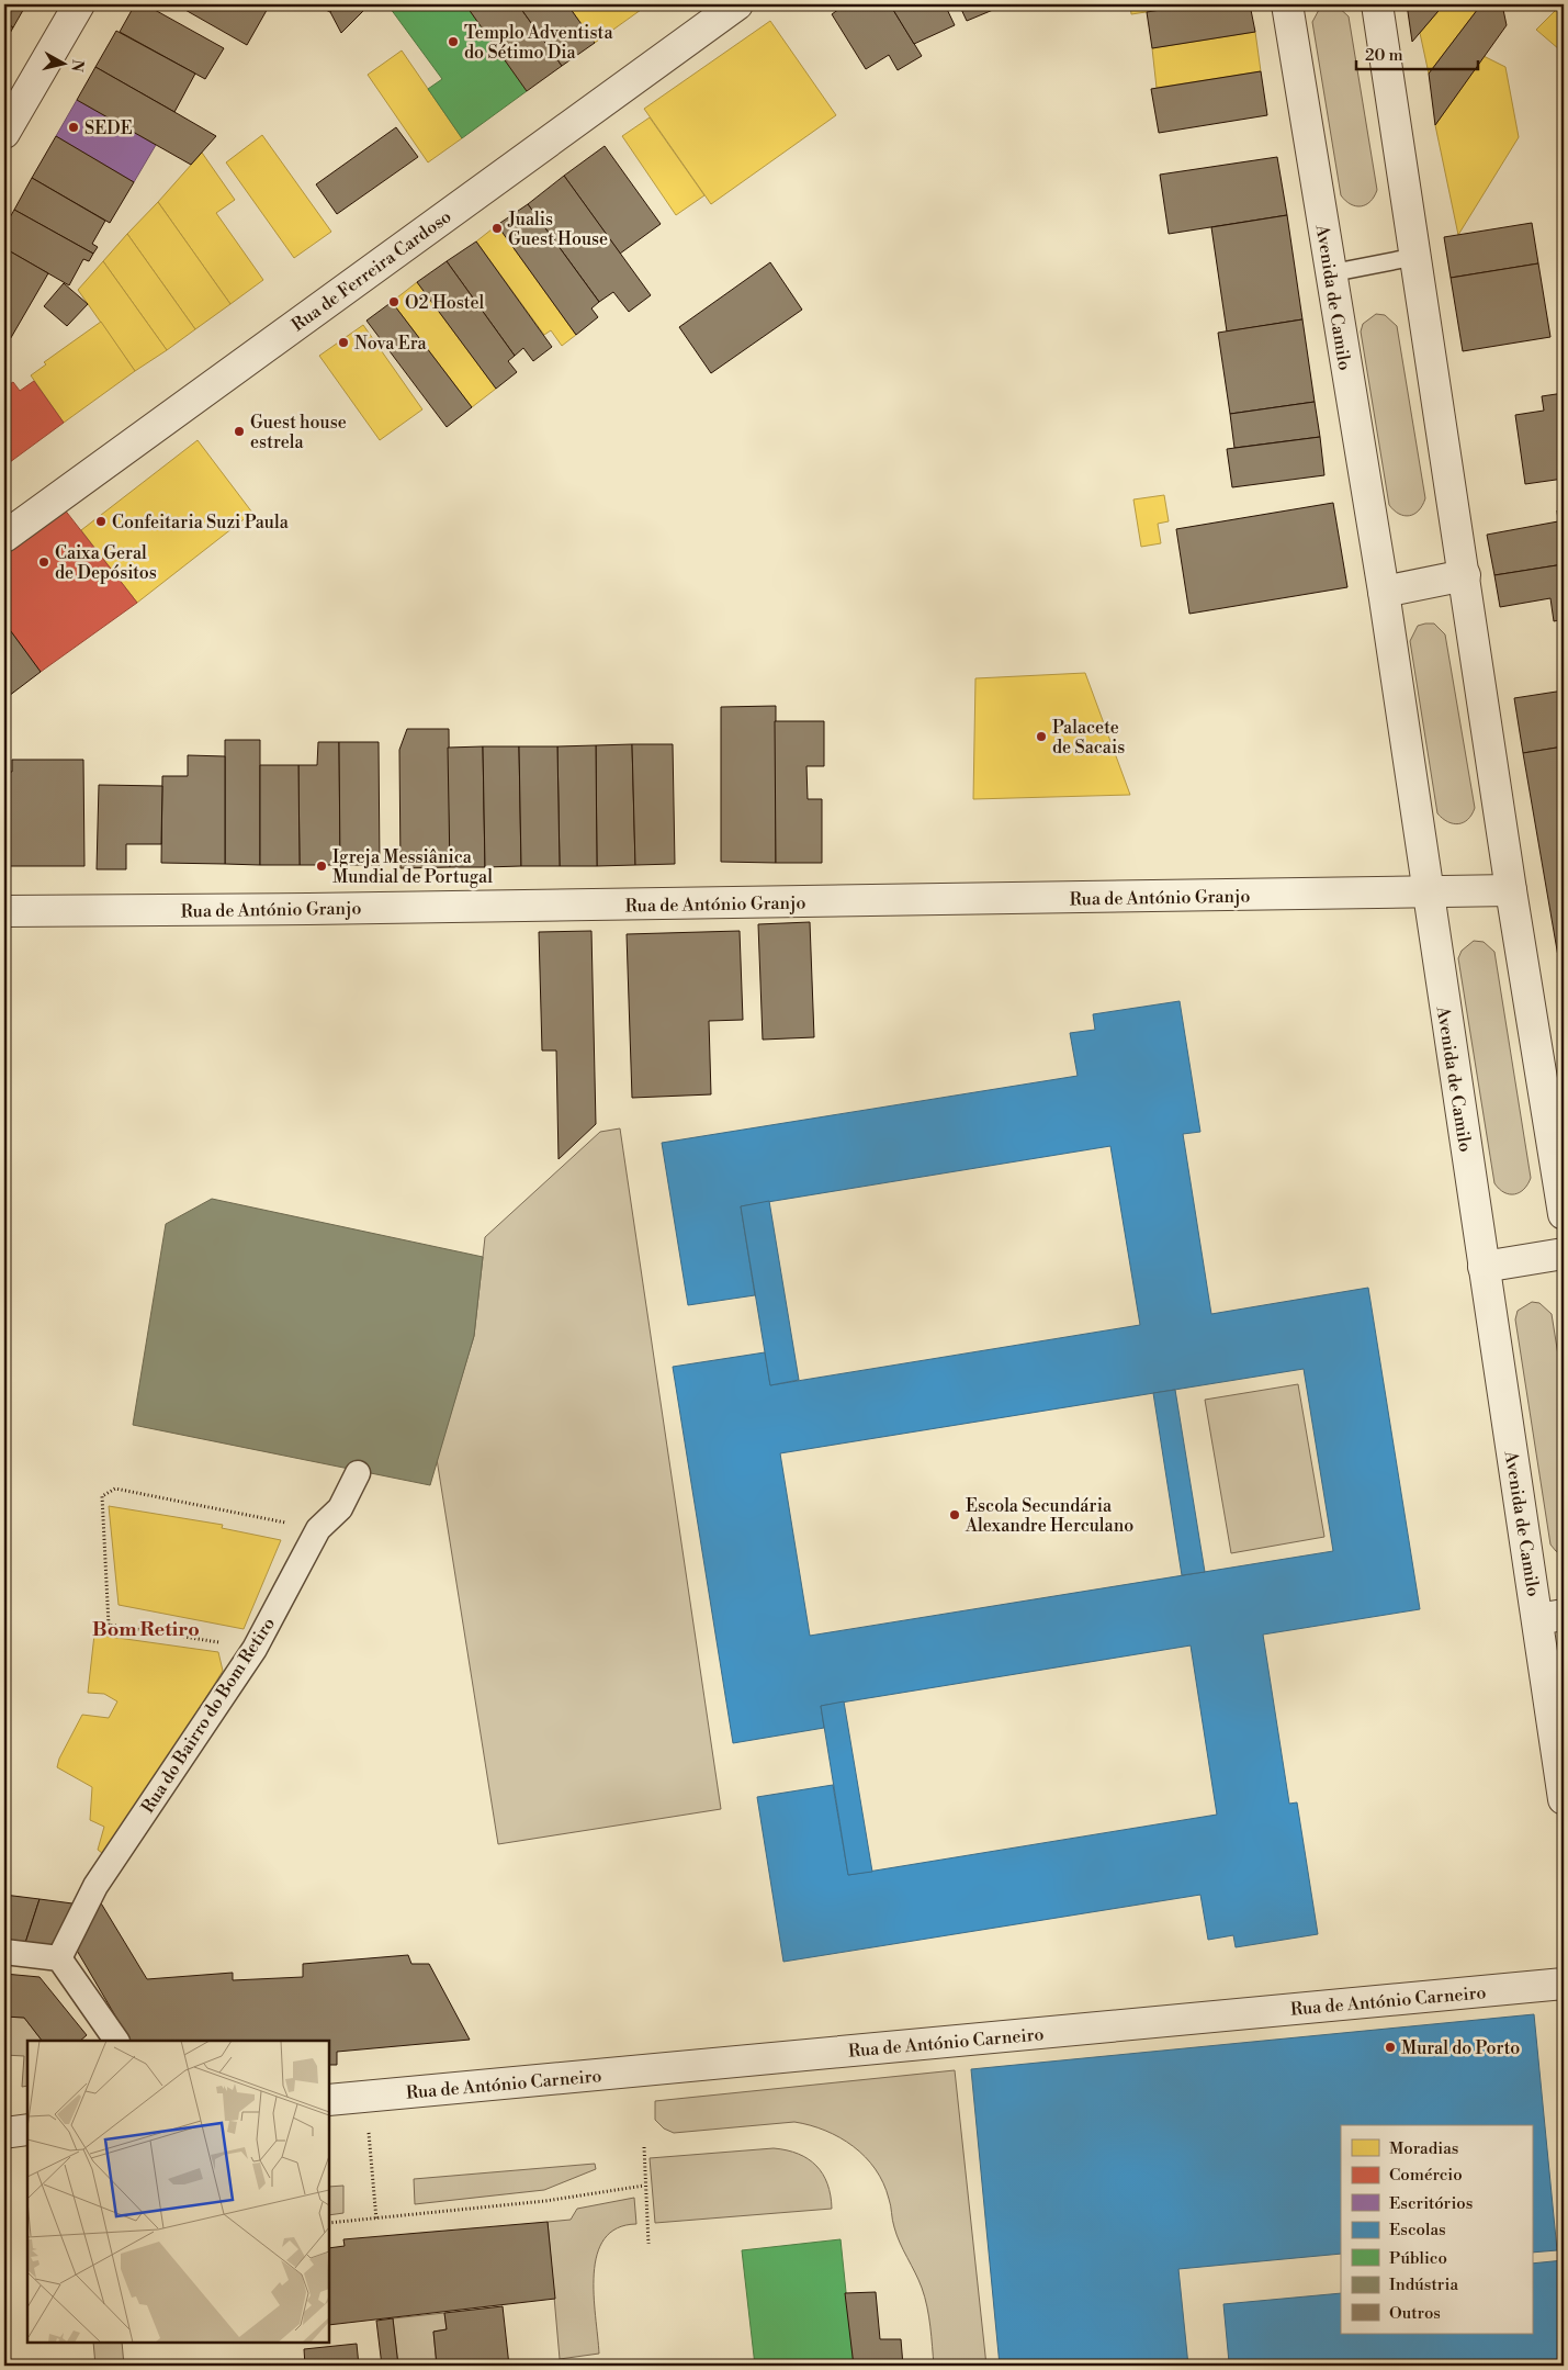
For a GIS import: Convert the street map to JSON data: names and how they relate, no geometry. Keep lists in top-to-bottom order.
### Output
{
  "streets": {
    "street": [
      "Rua de Ferreira Cardoso",
      "Avenida de Camilo",
      "Rua de António Granjo",
      "Rua do Bairro do Bom Retiro",
      "Rua de António Carneiro"
    ]
  },
  "crossings": [
    ["Avenida de Camilo", "Rua de António Granjo"]
  ],
  "districts": ["Bom Retiro"],
  "places": [
    "Templo Adventista do Sétimo Dia",
    "SEDE",
    "Jualis Guest House",
    "O2 Hostel",
    "Nova Era",
    "Guest house estrela",
    "Confeitaria Suzi Paula",
    "Caixa Geral de Depósitos",
    "Palacete de Sacais",
    "Igreja Messiânica Mundial de Portugal",
    "Escola Secundária Alexandre Herculano",
    "Mural do Porto"
  ],
  "legend": [
    "Moradias",
    "Comércio",
    "Escritórios",
    "Escolas",
    "Público",
    "Indústria",
    "Outros"
  ],
  "scale_bar": "20 m",
  "north": "right"
}
